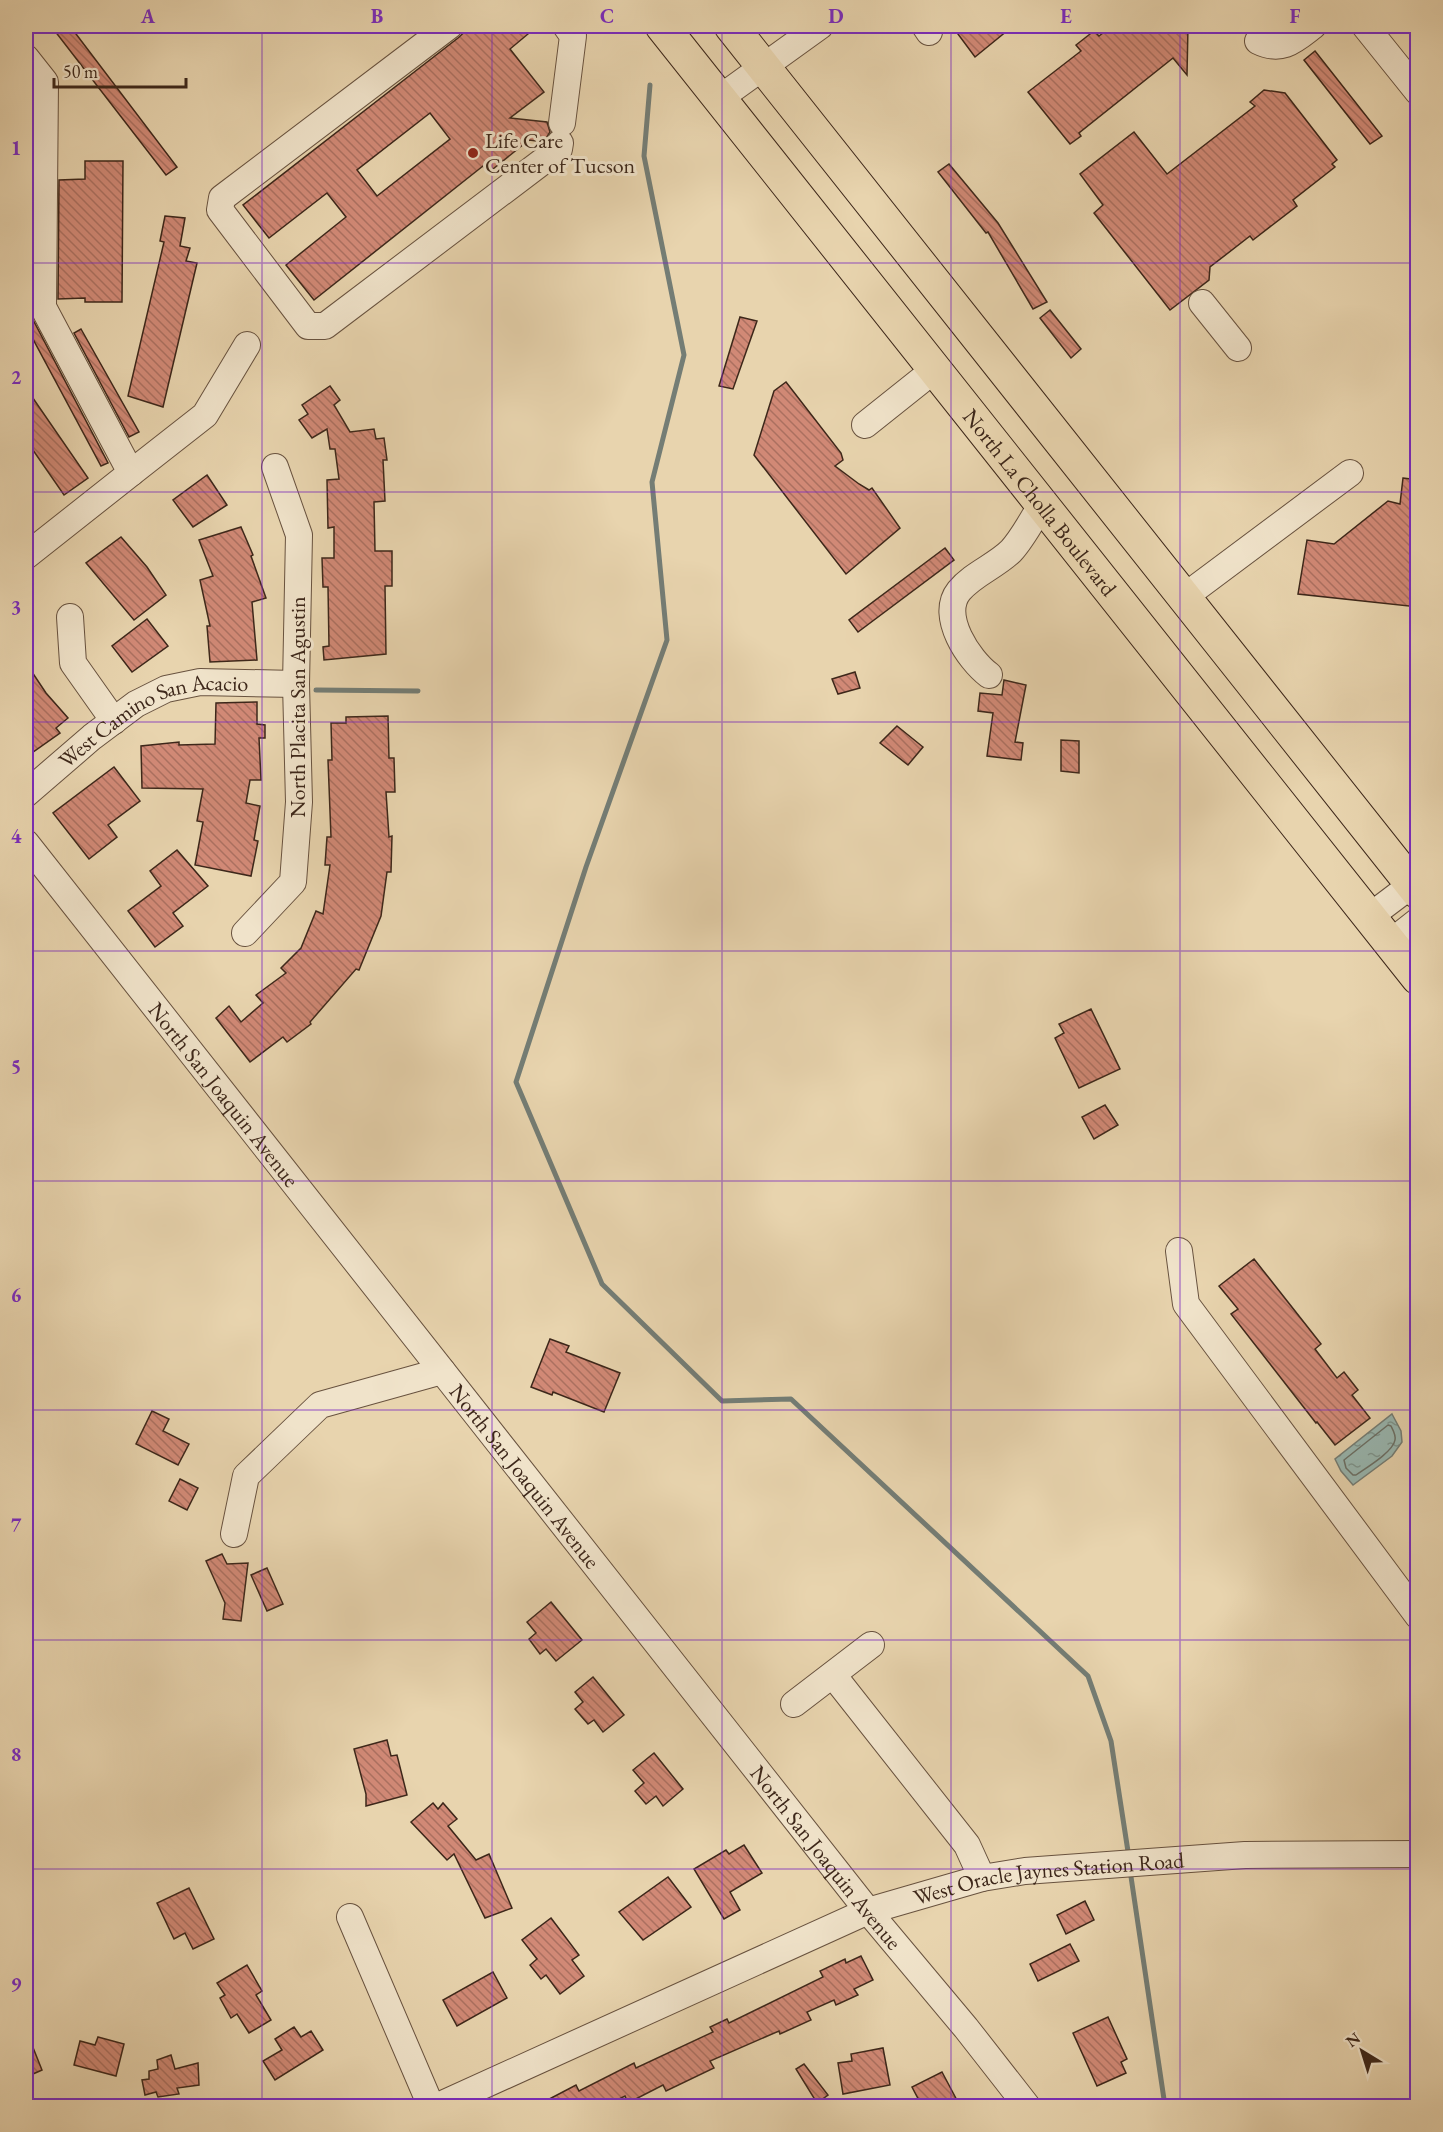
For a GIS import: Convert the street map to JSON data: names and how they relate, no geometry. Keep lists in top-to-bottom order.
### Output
{
  "streets": {
    "main road": ["North La Cholla Boulevard"],
    "street": [
      "North Placita San Agustin",
      "West Camino San Acacio",
      "North San Joaquin Avenue",
      "West Oracle Jaynes Station Road"
    ]
  },
  "crossings": [
    ["North Placita San Agustin", "West Camino San Acacio"],
    ["North San Joaquin Avenue", "West Oracle Jaynes Station Road"]
  ],
  "places": ["Life Care Center of Tucson"],
  "scale_bar": "50 m",
  "north": "top left",
  "grid": {
    "columns": [
      "A",
      "B",
      "C",
      "D",
      "E",
      "F"
    ],
    "rows": [
      "1",
      "2",
      "3",
      "4",
      "5",
      "6",
      "7",
      "8",
      "9"
    ]
  }
}
